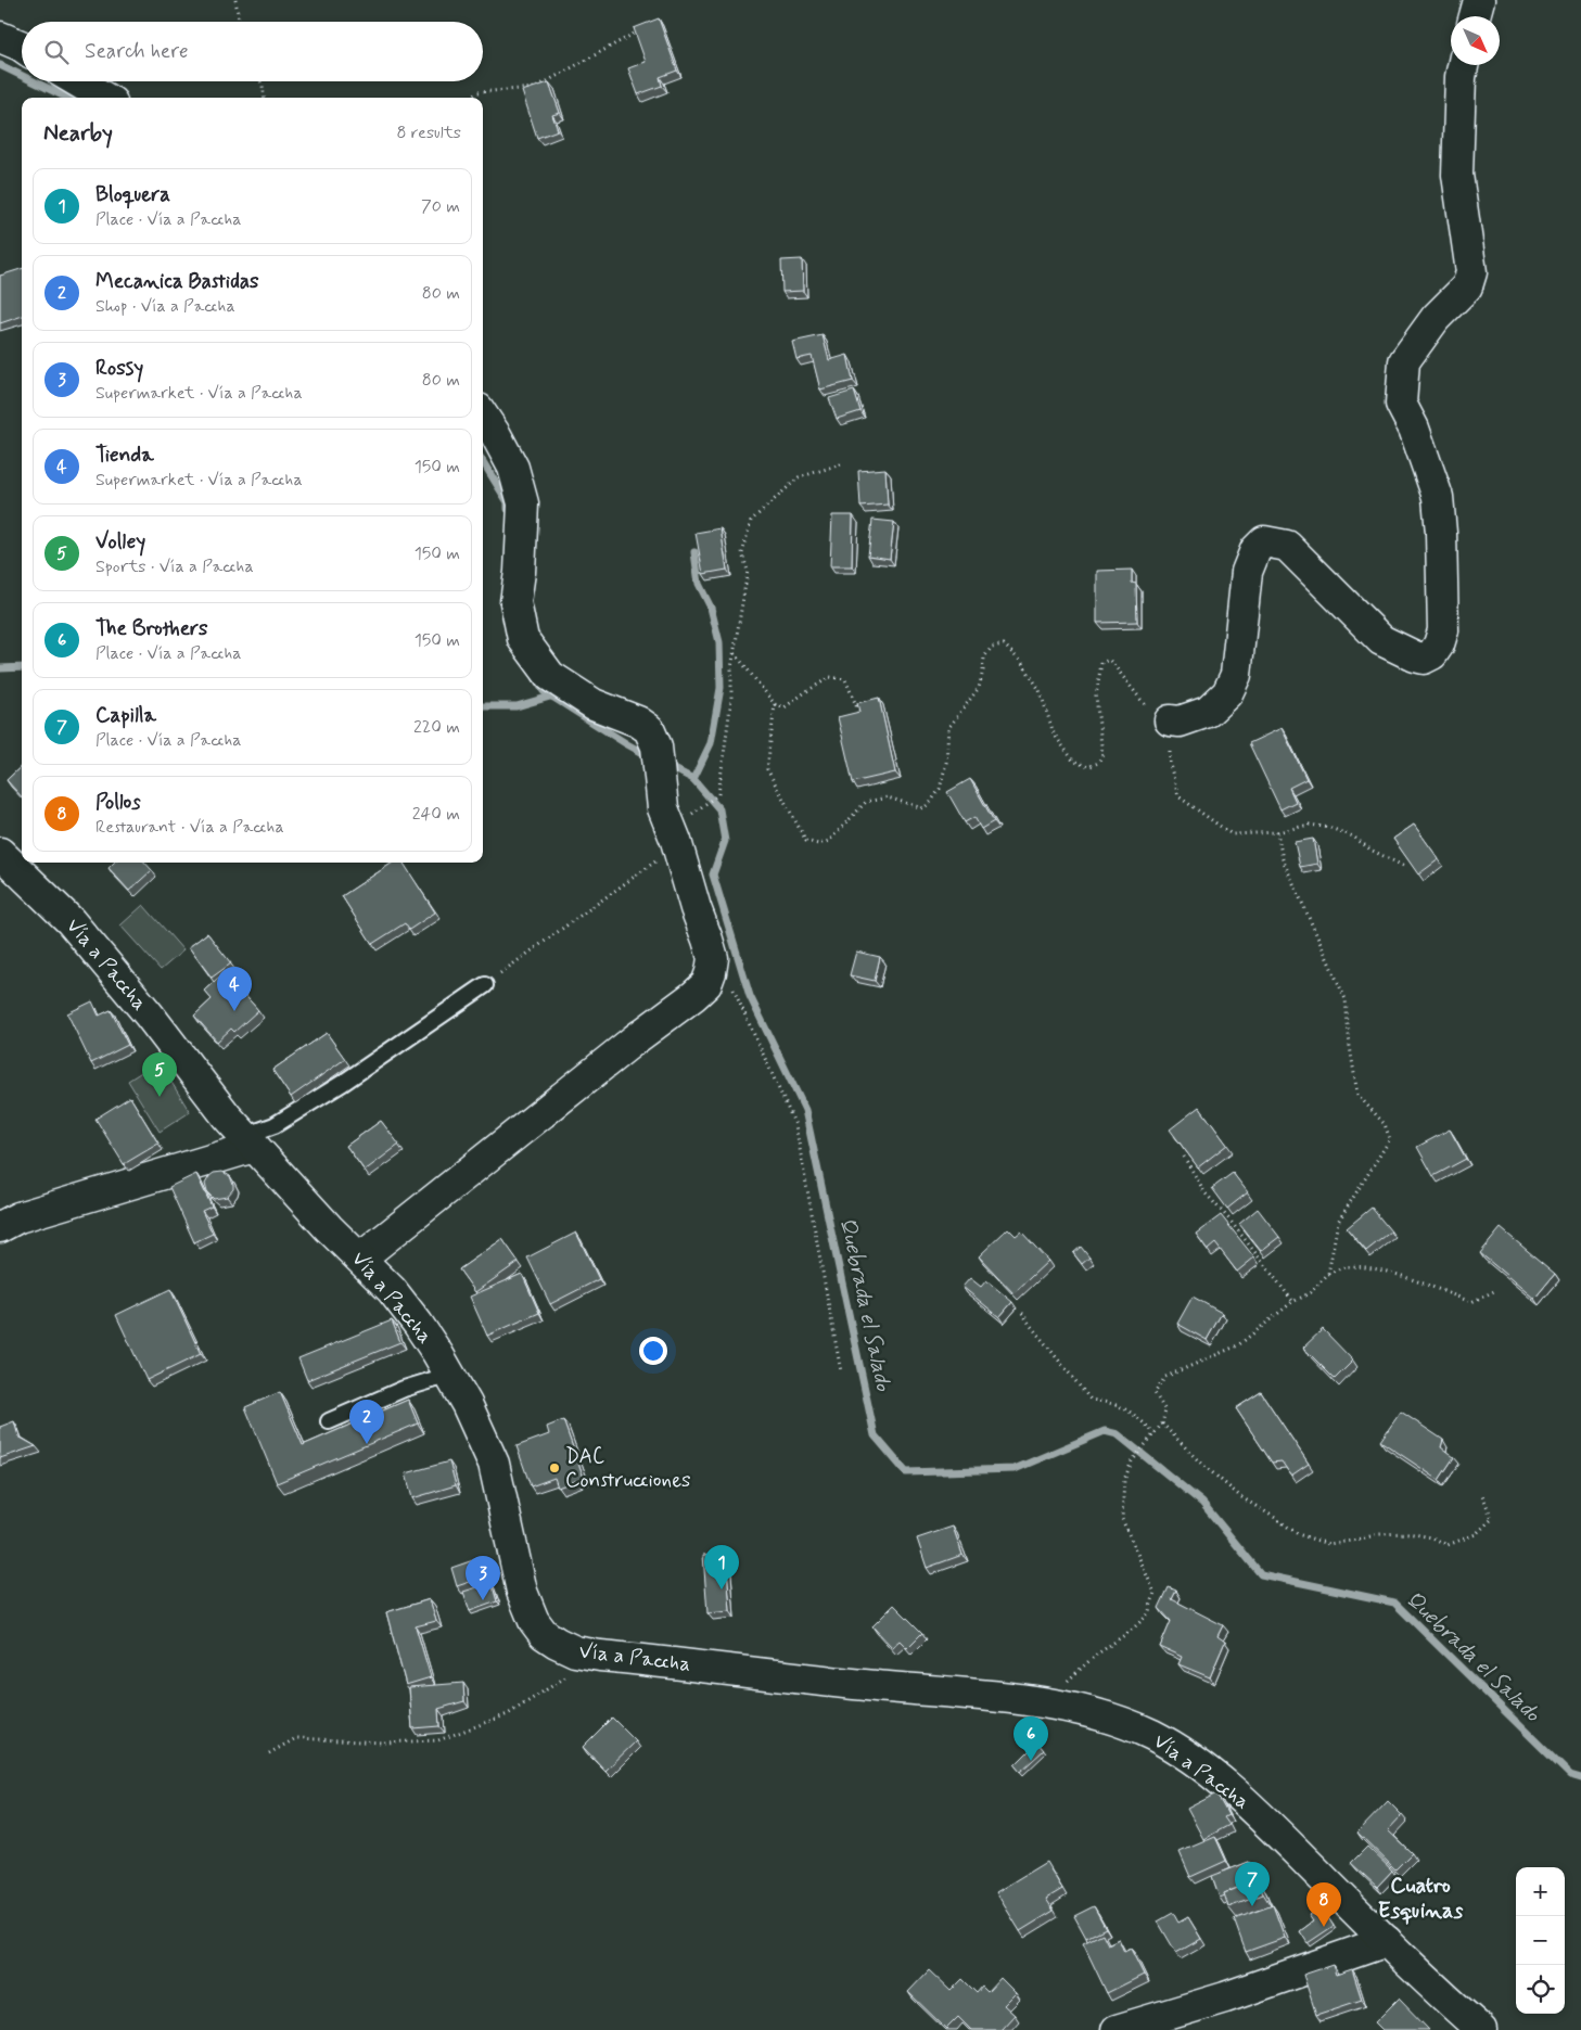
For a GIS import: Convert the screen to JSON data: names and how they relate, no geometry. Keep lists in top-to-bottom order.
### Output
{
  "streets": {
    "street": ["Vía a Paccha"]
  },
  "districts": ["Cuatro Esquinas"],
  "water": ["Quebrada el Salado"],
  "places": ["DAC Construcciones"],
  "north": "bottom right",
  "page": {
    "search": "Search here",
    "heading": ["Nearby", "8 results"],
    "list": [
      {
        "mark": "1",
        "name": "Bloquera",
        "note": "Place · Vía a Paccha",
        "value": "70 m"
      },
      {
        "mark": "2",
        "name": "Mecanica Bastidas",
        "note": "Shop · Vía a Paccha",
        "value": "80 m"
      },
      {
        "mark": "3",
        "name": "Rossy",
        "note": "Supermarket · Vía a Paccha",
        "value": "80 m"
      },
      {
        "mark": "4",
        "name": "Tienda",
        "note": "Supermarket · Vía a Paccha",
        "value": "150 m"
      },
      {
        "mark": "5",
        "name": "Volley",
        "note": "Sports · Vía a Paccha",
        "value": "150 m"
      },
      {
        "mark": "6",
        "name": "The Brothers",
        "note": "Place · Vía a Paccha",
        "value": "150 m"
      },
      {
        "mark": "7",
        "name": "Capilla",
        "note": "Place · Vía a Paccha",
        "value": "220 m"
      },
      {
        "mark": "8",
        "name": "Pollos",
        "note": "Restaurant · Vía a Paccha",
        "value": "240 m"
      }
    ],
    "pins": [
      "4",
      "5",
      "2",
      "1",
      "3",
      "6",
      "7",
      "8"
    ],
    "map_buttons": ["+", "−"]
  }
}
